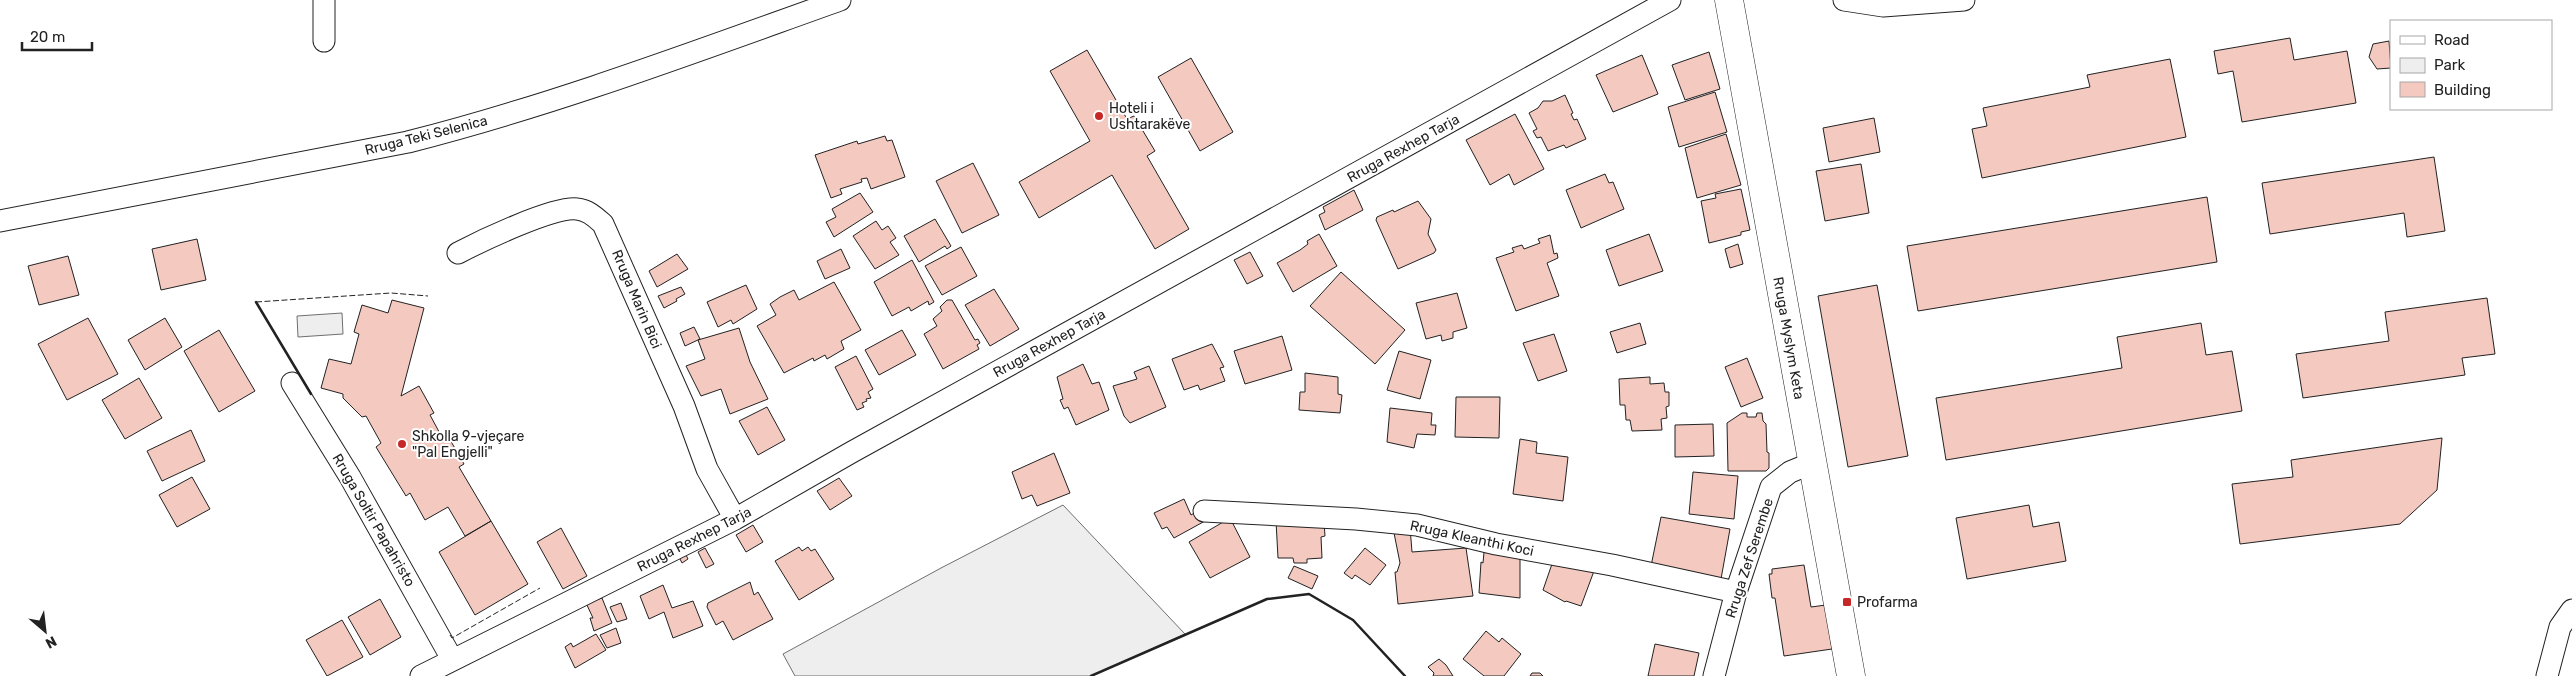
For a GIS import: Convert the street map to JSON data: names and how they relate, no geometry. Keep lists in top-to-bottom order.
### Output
{
  "streets": {
    "main road": ["Rruga Myslym Keta"],
    "street": [
      "Rruga Teki Selenica",
      "Rruga Rexhep Tarja",
      "Rruga Marin Bici",
      "Rruga Soltir Papahristo",
      "Rruga Kleanthi Koci",
      "Rruga Zef Serembe"
    ]
  },
  "crossings": [
    ["Rruga Rexhep Tarja", "Rruga Marin Bici"],
    ["Rruga Rexhep Tarja", "Rruga Soltir Papahristo"],
    ["Rruga Myslym Keta", "Rruga Zef Serembe"],
    ["Rruga Kleanthi Koci", "Rruga Zef Serembe"]
  ],
  "places": {
    "other": ["Hoteli i Ushtarakëve", "Shkolla 9-vjeçare \"Pal Engjelli\""],
    "transit": ["Profarma"]
  },
  "legend": ["Road", "Park", "Building"],
  "scale_bar": "20 m",
  "north": "bottom right"
}
